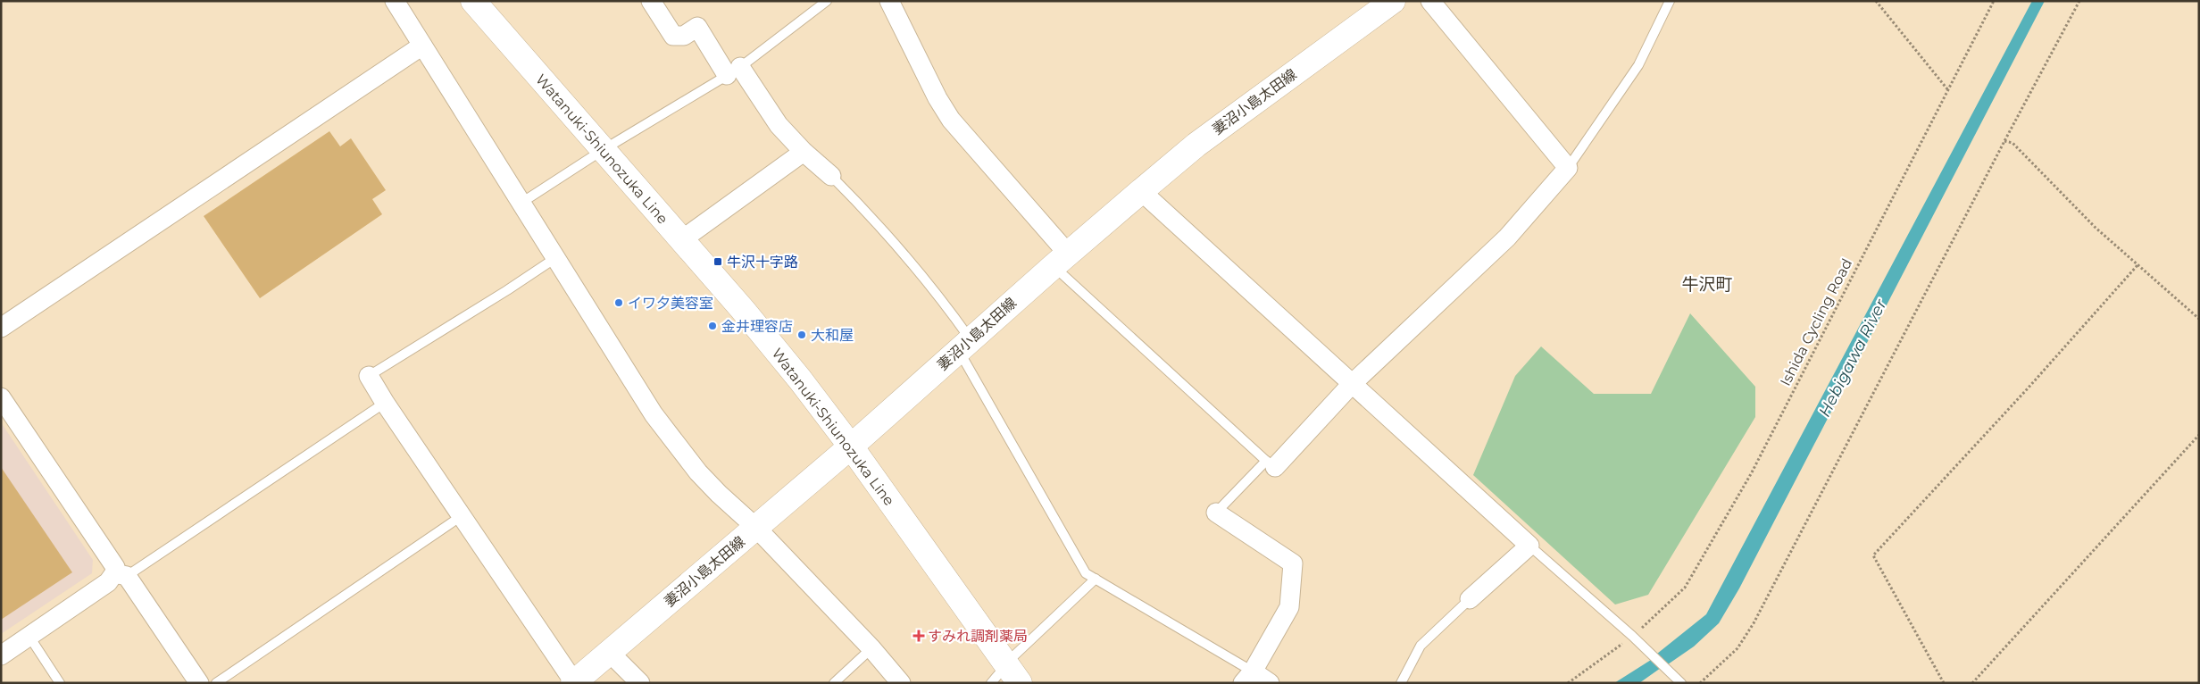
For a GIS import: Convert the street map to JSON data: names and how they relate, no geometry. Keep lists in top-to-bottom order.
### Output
{
  "streets": {
    "main road": ["妻沼小島太田線", "Watanuki-Shiunozuka Line"],
    "path": ["Ishida Cycling Road"]
  },
  "crossings": [
    ["妻沼小島太田線", "Watanuki-Shiunozuka Line"]
  ],
  "districts": ["牛沢町"],
  "water": ["Hebigawa River"],
  "places": {
    "transit": ["牛沢十字路"],
    "other": ["イワ夕美容室", "金井理容店", "大和屋"],
    "health": ["すみれ調剤薬局"]
  }
}
